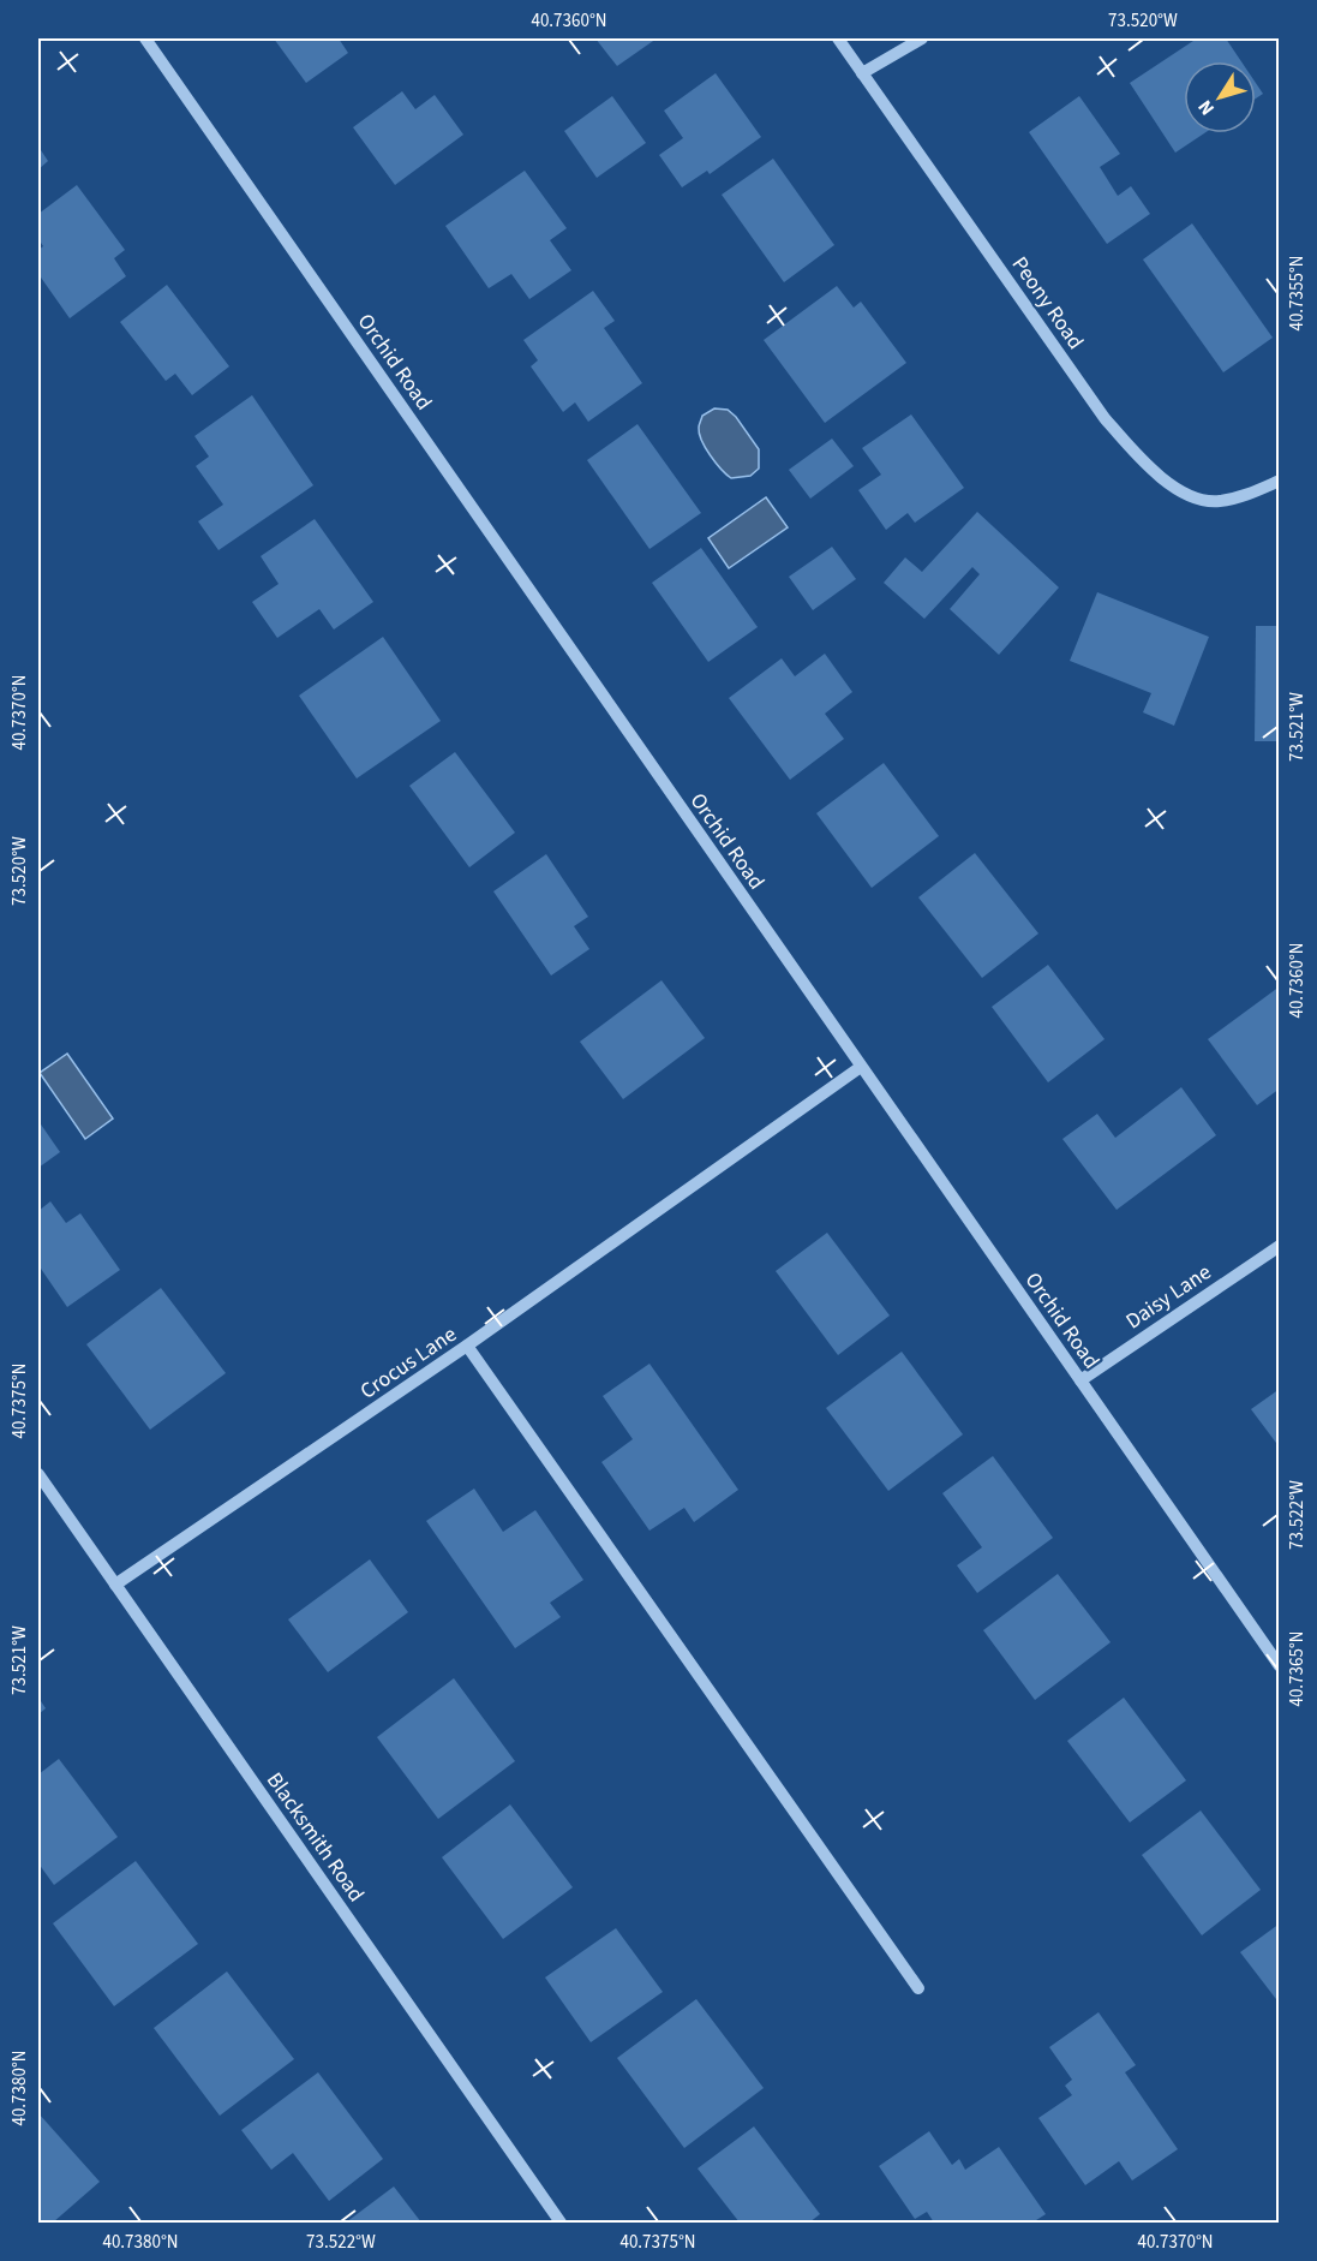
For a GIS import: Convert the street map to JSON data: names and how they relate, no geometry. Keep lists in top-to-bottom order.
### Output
{
  "streets": {
    "street": [
      "Peony Road",
      "Orchid Road",
      "Daisy Lane",
      "Crocus Lane",
      "Blacksmith Road"
    ]
  },
  "crossings": [
    ["Orchid Road", "Daisy Lane"],
    ["Orchid Road", "Crocus Lane"],
    ["Crocus Lane", "Blacksmith Road"]
  ],
  "north": "bottom left",
  "coordinates": [
    "40.7360°N",
    "73.520°W",
    "40.7355°N",
    "40.7370°N",
    "73.521°W",
    "40.7375°N",
    "73.522°W",
    "40.7365°N",
    "40.7380°N"
  ]
}
